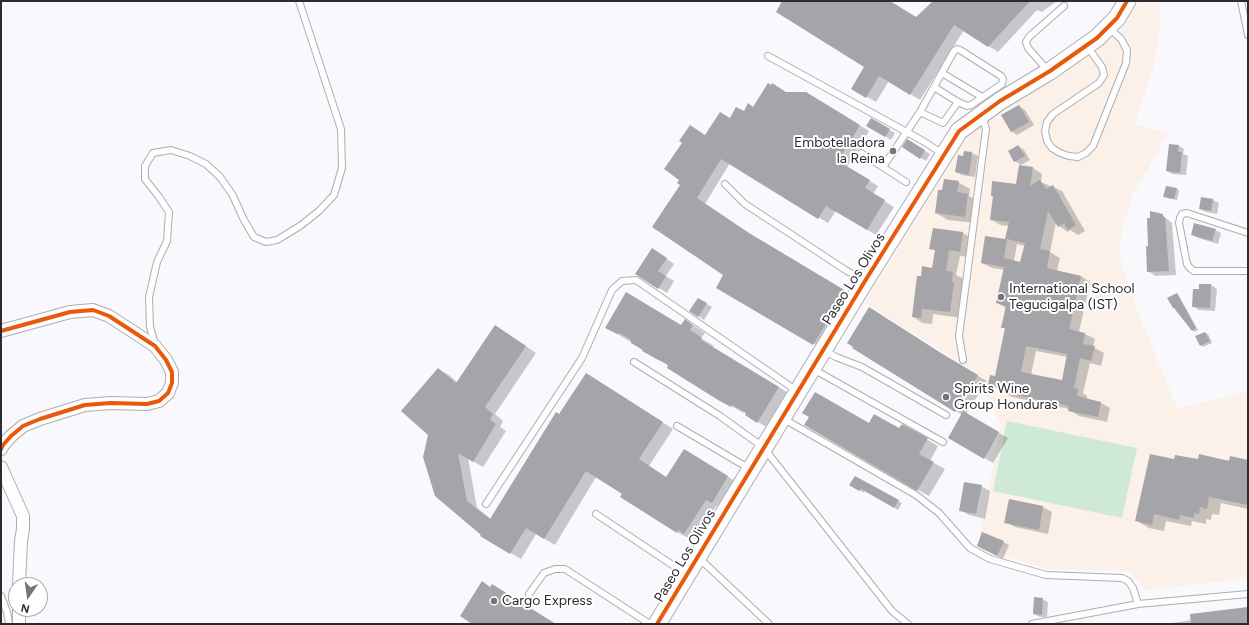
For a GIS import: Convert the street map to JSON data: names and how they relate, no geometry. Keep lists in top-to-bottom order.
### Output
{
  "streets": {
    "street": ["Paseo Los Olivos"]
  },
  "places": [
    "Embotelladora la Reina",
    "International School Tegucigalpa (IST)",
    "Spirits Wine Group Honduras",
    "Cargo Express"
  ],
  "north": "bottom"
}
